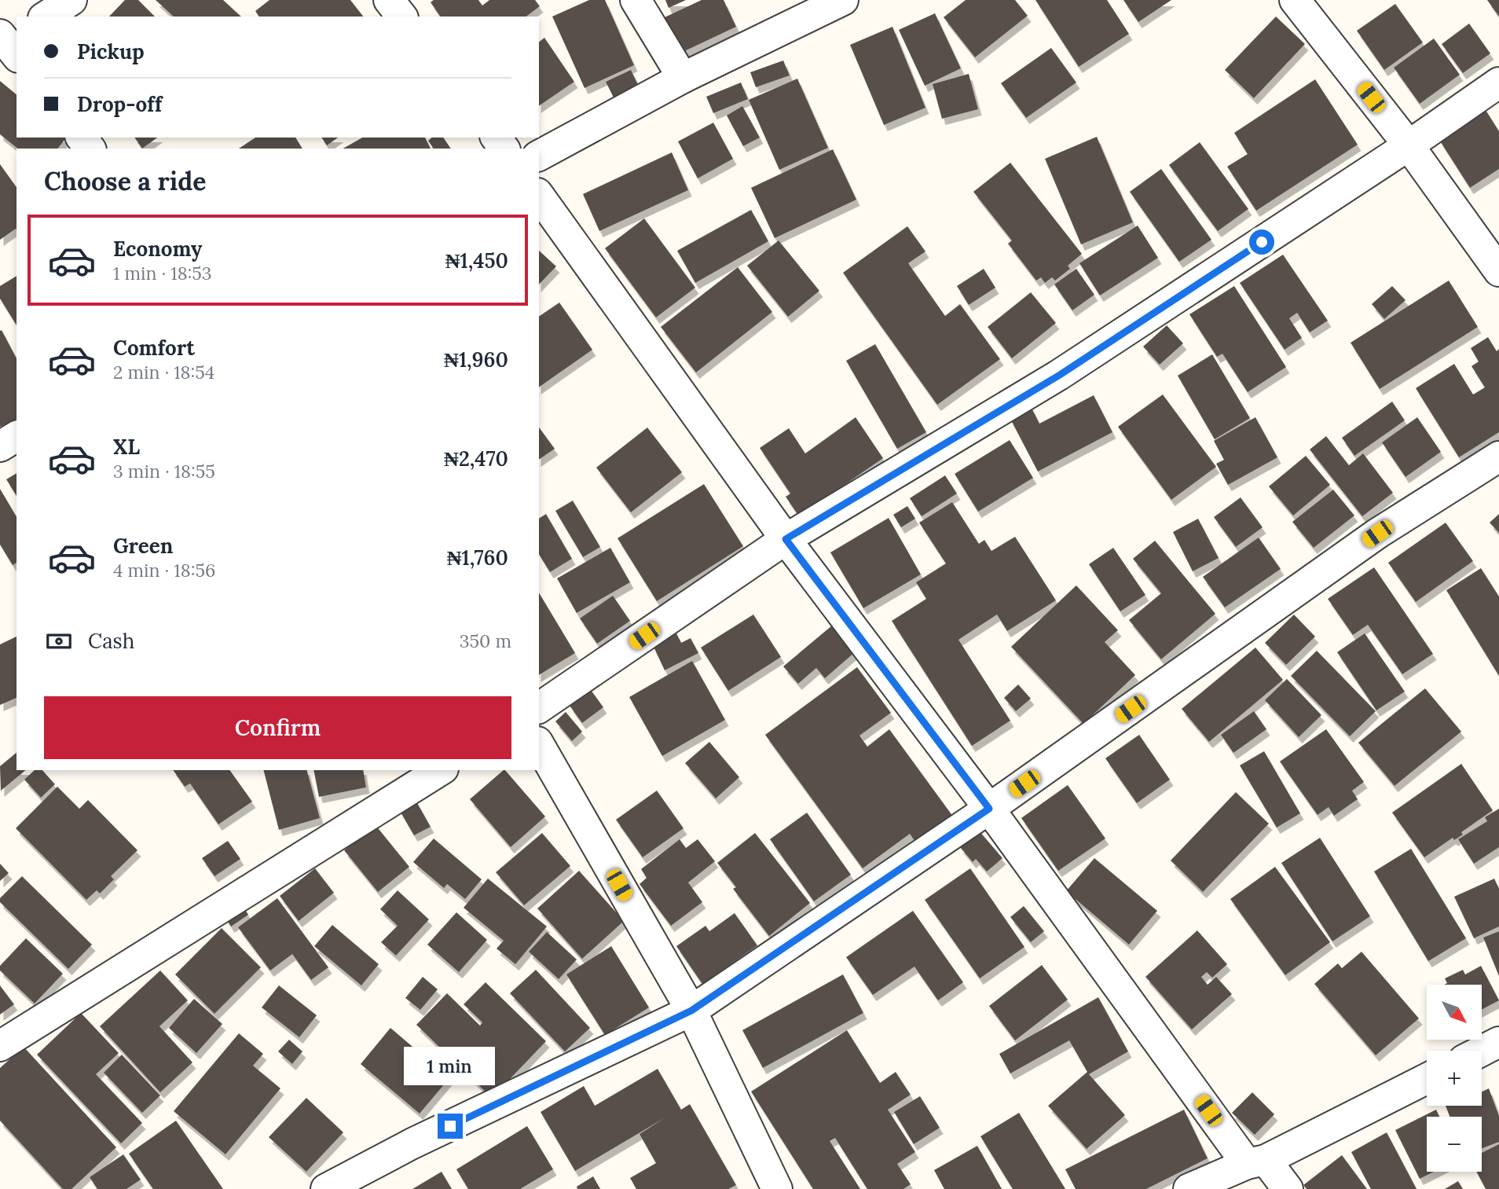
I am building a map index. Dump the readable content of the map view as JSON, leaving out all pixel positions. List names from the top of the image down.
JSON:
{
  "north": "bottom right",
  "page": {
    "banner": ["Pickup", "Drop-off"],
    "heading": "Choose a ride",
    "list": [
      {
        "name": "Economy",
        "note": "1 min · 18:53",
        "value": "₦1,450"
      },
      {
        "name": "Comfort",
        "note": "2 min · 18:54",
        "value": "₦1,960"
      },
      {
        "name": "XL",
        "note": "3 min · 18:55",
        "value": "₦2,470"
      },
      {
        "name": "Green",
        "note": "4 min · 18:56",
        "value": "₦1,760"
      }
    ],
    "pay": ["Cash", "350 m"],
    "buttons": "Confirm",
    "map_buttons": ["+", "−"],
    "bubble": "1 min"
  }
}
